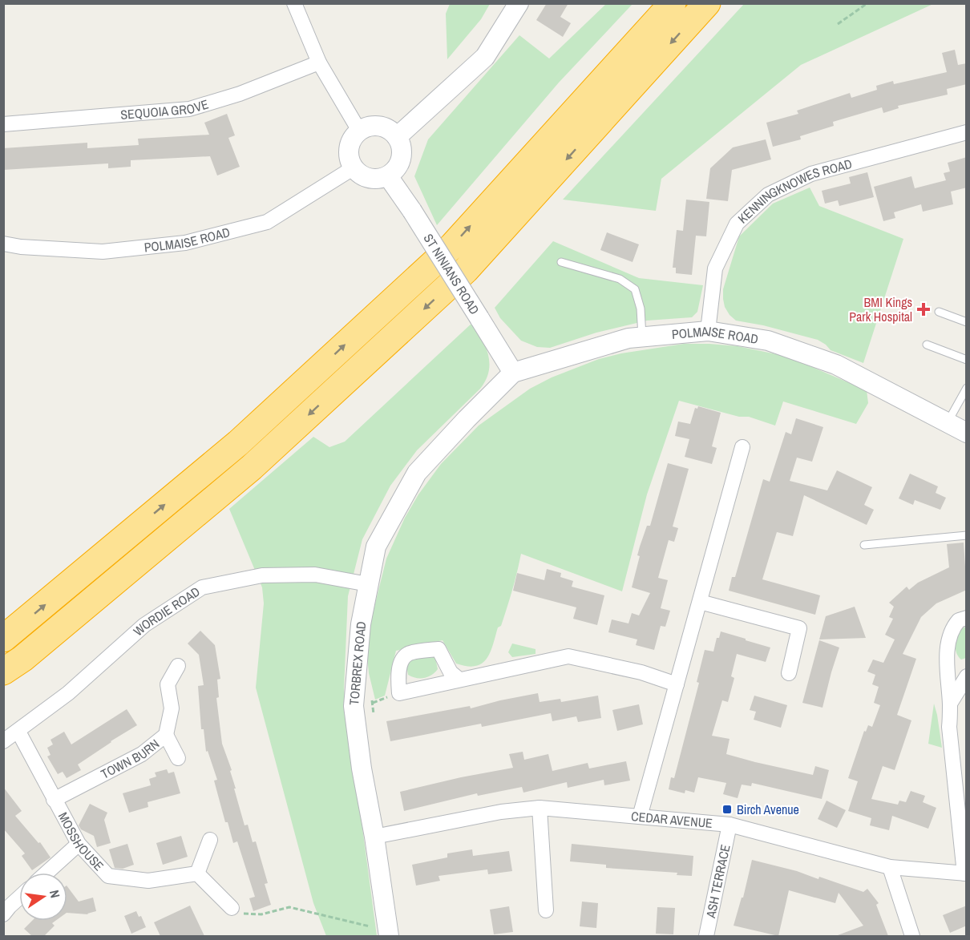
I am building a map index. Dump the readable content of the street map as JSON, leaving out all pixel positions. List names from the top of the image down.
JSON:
{
  "streets": {
    "street": [
      "SEQUOIA GROVE",
      "KENNINGKNOWES ROAD",
      "POLMAISE ROAD",
      "ST NINIANS ROAD",
      "WORDIE ROAD",
      "TORBREX ROAD",
      "TOWN BURN",
      "CEDAR AVENUE",
      "MOSSHOUSE",
      "ASH TERRACE"
    ]
  },
  "crossings": [
    ["KENNINGKNOWES ROAD", "POLMAISE ROAD"],
    ["POLMAISE ROAD", "ST NINIANS ROAD"],
    ["POLMAISE ROAD", "TORBREX ROAD"],
    ["WORDIE ROAD", "TORBREX ROAD"],
    ["WORDIE ROAD", "MOSSHOUSE"],
    ["TORBREX ROAD", "CEDAR AVENUE"],
    ["TOWN BURN", "MOSSHOUSE"],
    ["CEDAR AVENUE", "ASH TERRACE"]
  ],
  "places": {
    "health": ["BMI Kings Park Hospital"],
    "transit": ["Birch Avenue"]
  },
  "north": "right"
}
